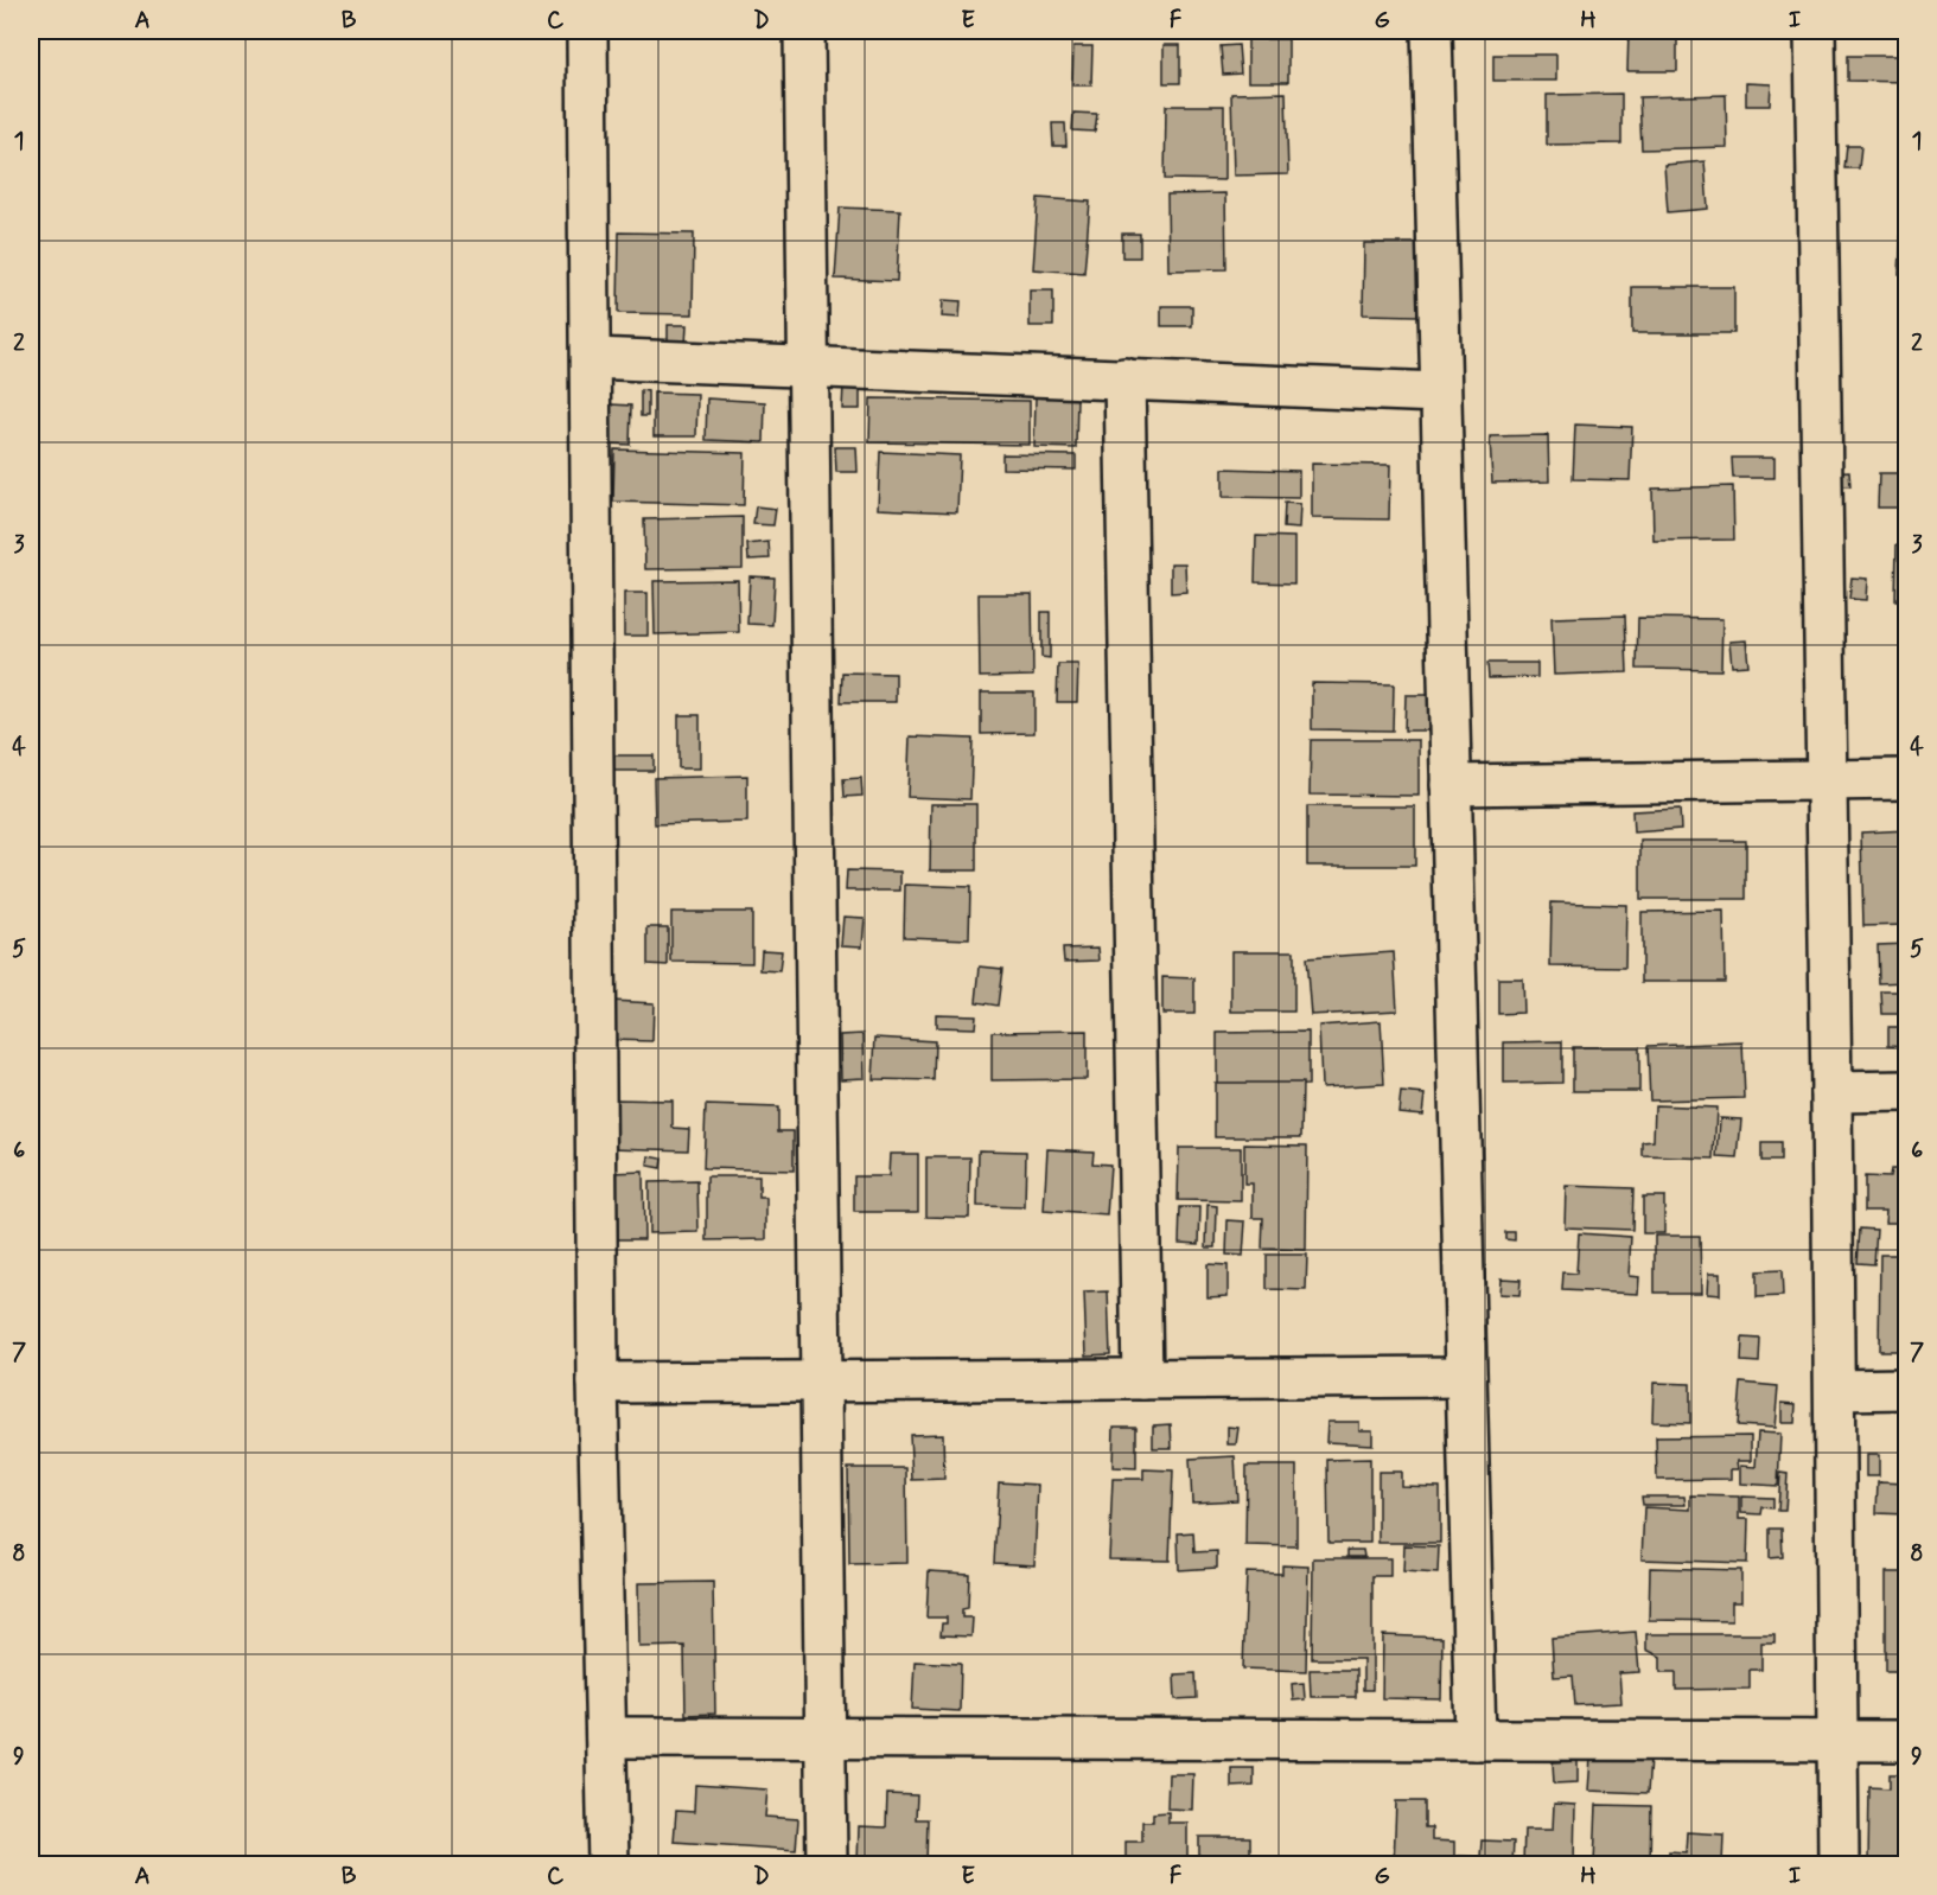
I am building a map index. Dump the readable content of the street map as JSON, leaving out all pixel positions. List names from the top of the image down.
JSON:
{
  "grid": {
    "columns": [
      "A",
      "B",
      "C",
      "D",
      "E",
      "F",
      "G",
      "H",
      "I"
    ],
    "rows": [
      "1",
      "2",
      "3",
      "4",
      "5",
      "6",
      "7",
      "8",
      "9"
    ]
  }
}
